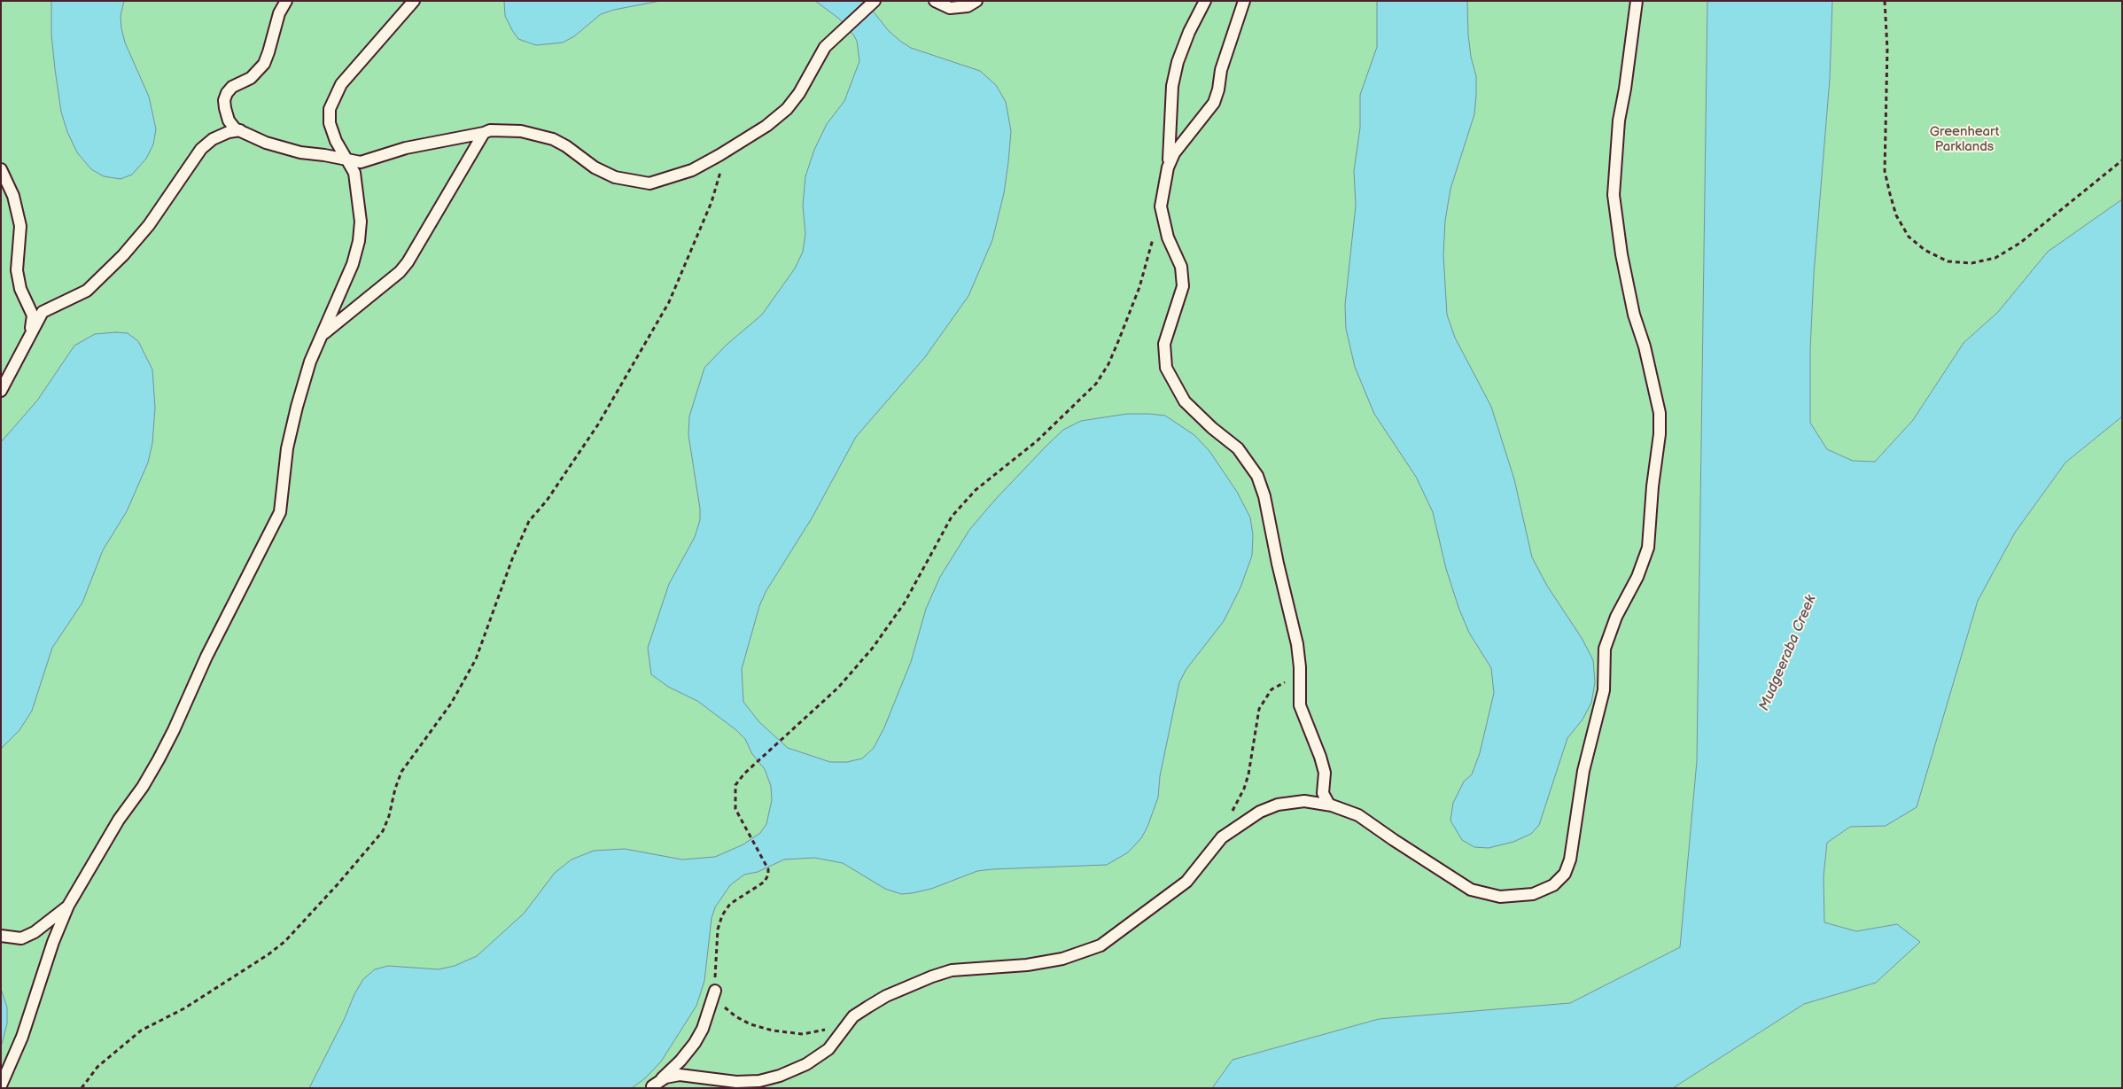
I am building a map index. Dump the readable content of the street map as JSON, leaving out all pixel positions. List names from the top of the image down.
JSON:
{
  "water": ["Mudgeeraba Creek"],
  "parks": ["Greenheart Parklands"]
}
